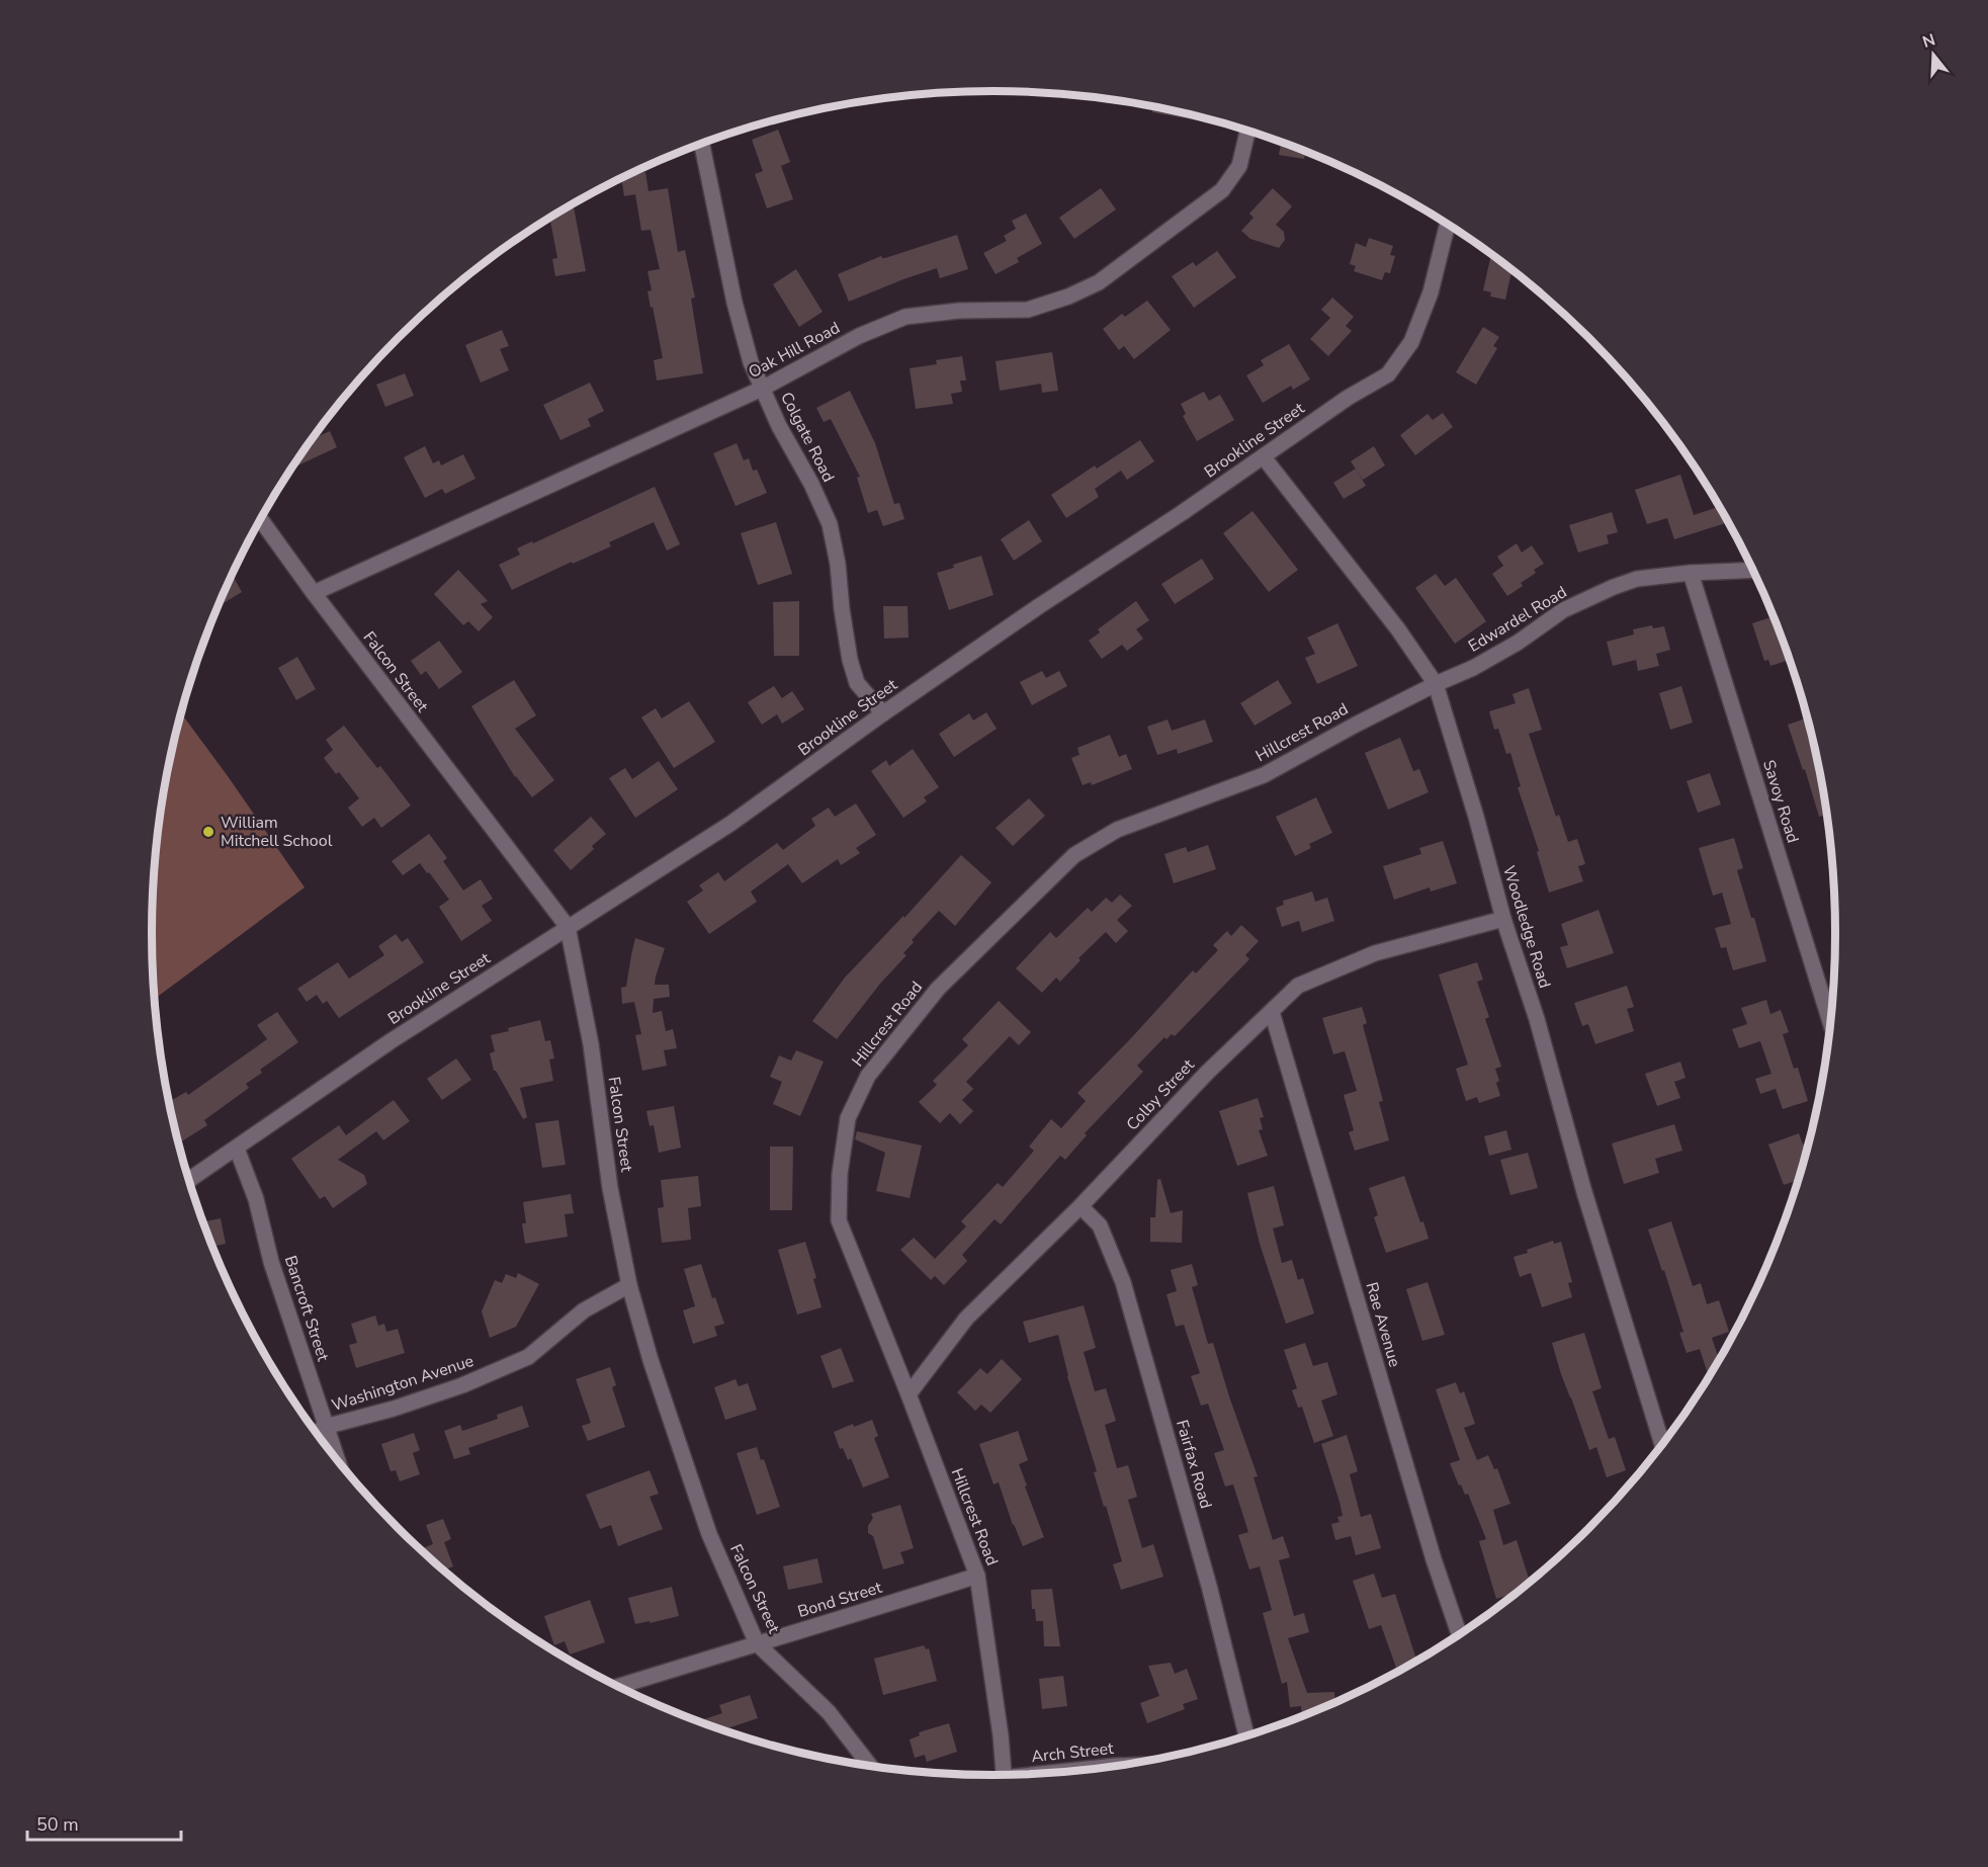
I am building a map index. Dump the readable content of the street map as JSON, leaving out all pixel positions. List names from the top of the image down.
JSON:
{
  "streets": {
    "street": [
      "Oak Hill Road",
      "Colgate Road",
      "Brookline Street",
      "Edwardel Road",
      "Falcon Street",
      "Hillcrest Road",
      "Savoy Road",
      "Woodledge Road",
      "Colby Street",
      "Bancroft Street",
      "Rae Avenue",
      "Washington Avenue",
      "Fairfax Road",
      "Bond Street",
      "Arch Street"
    ]
  },
  "crossings": [
    ["Oak Hill Road", "Colgate Road"],
    ["Oak Hill Road", "Falcon Street"],
    ["Colgate Road", "Brookline Street"],
    ["Brookline Street", "Falcon Street"],
    ["Brookline Street", "Woodledge Road"],
    ["Brookline Street", "Bancroft Street"],
    ["Edwardel Road", "Hillcrest Road"],
    ["Edwardel Road", "Savoy Road"],
    ["Edwardel Road", "Woodledge Road"],
    ["Falcon Street", "Washington Avenue"],
    ["Falcon Street", "Bond Street"],
    ["Hillcrest Road", "Woodledge Road"],
    ["Hillcrest Road", "Colby Street"],
    ["Hillcrest Road", "Bond Street"],
    ["Woodledge Road", "Colby Street"],
    ["Colby Street", "Rae Avenue"],
    ["Colby Street", "Fairfax Road"],
    ["Bancroft Street", "Washington Avenue"]
  ],
  "places": ["William Mitchell School"],
  "scale_bar": "50 m",
  "north": "top"
}
